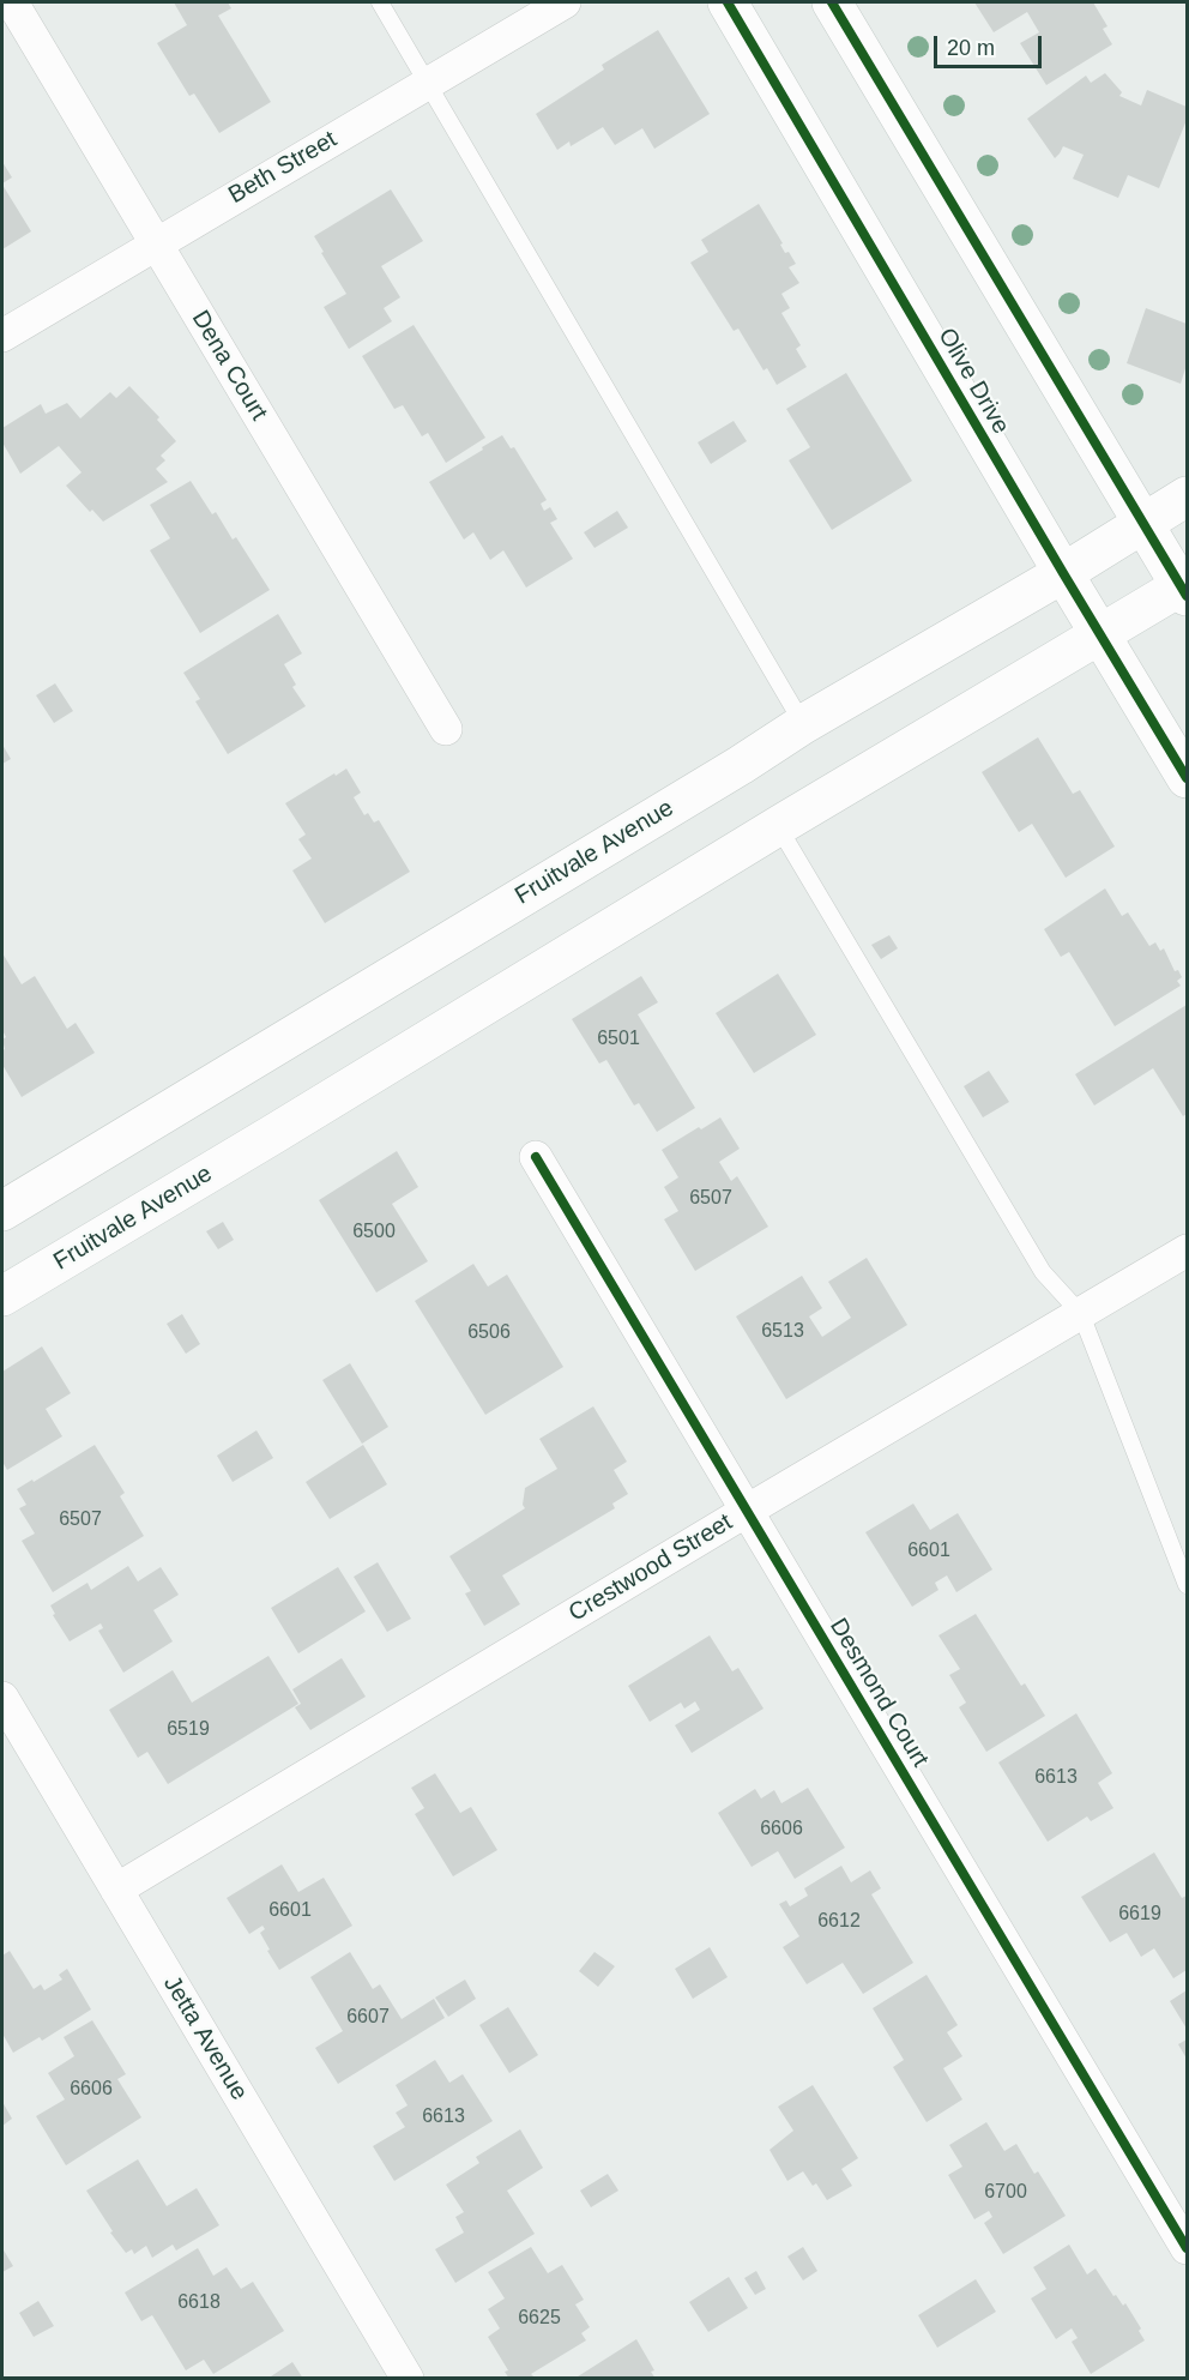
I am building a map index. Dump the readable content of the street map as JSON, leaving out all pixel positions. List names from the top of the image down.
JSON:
{
  "streets": {
    "main road": ["Olive Drive", "Fruitvale Avenue"],
    "street": [
      "Beth Street",
      "Dena Court",
      "Crestwood Street",
      "Desmond Court",
      "Jetta Avenue"
    ]
  },
  "crossings": [
    ["Beth Street", "Dena Court"],
    ["Olive Drive", "Fruitvale Avenue"],
    ["Crestwood Street", "Desmond Court"],
    ["Crestwood Street", "Jetta Avenue"]
  ],
  "house_numbers": [
    "6501",
    "6507",
    "6500",
    "6513",
    "6506",
    "6507",
    "6601",
    "6519",
    "6613",
    "6606",
    "6601",
    "6619",
    "6612",
    "6607",
    "6606",
    "6613",
    "6700",
    "6618",
    "6625"
  ],
  "scale_bar": "20 m"
}
